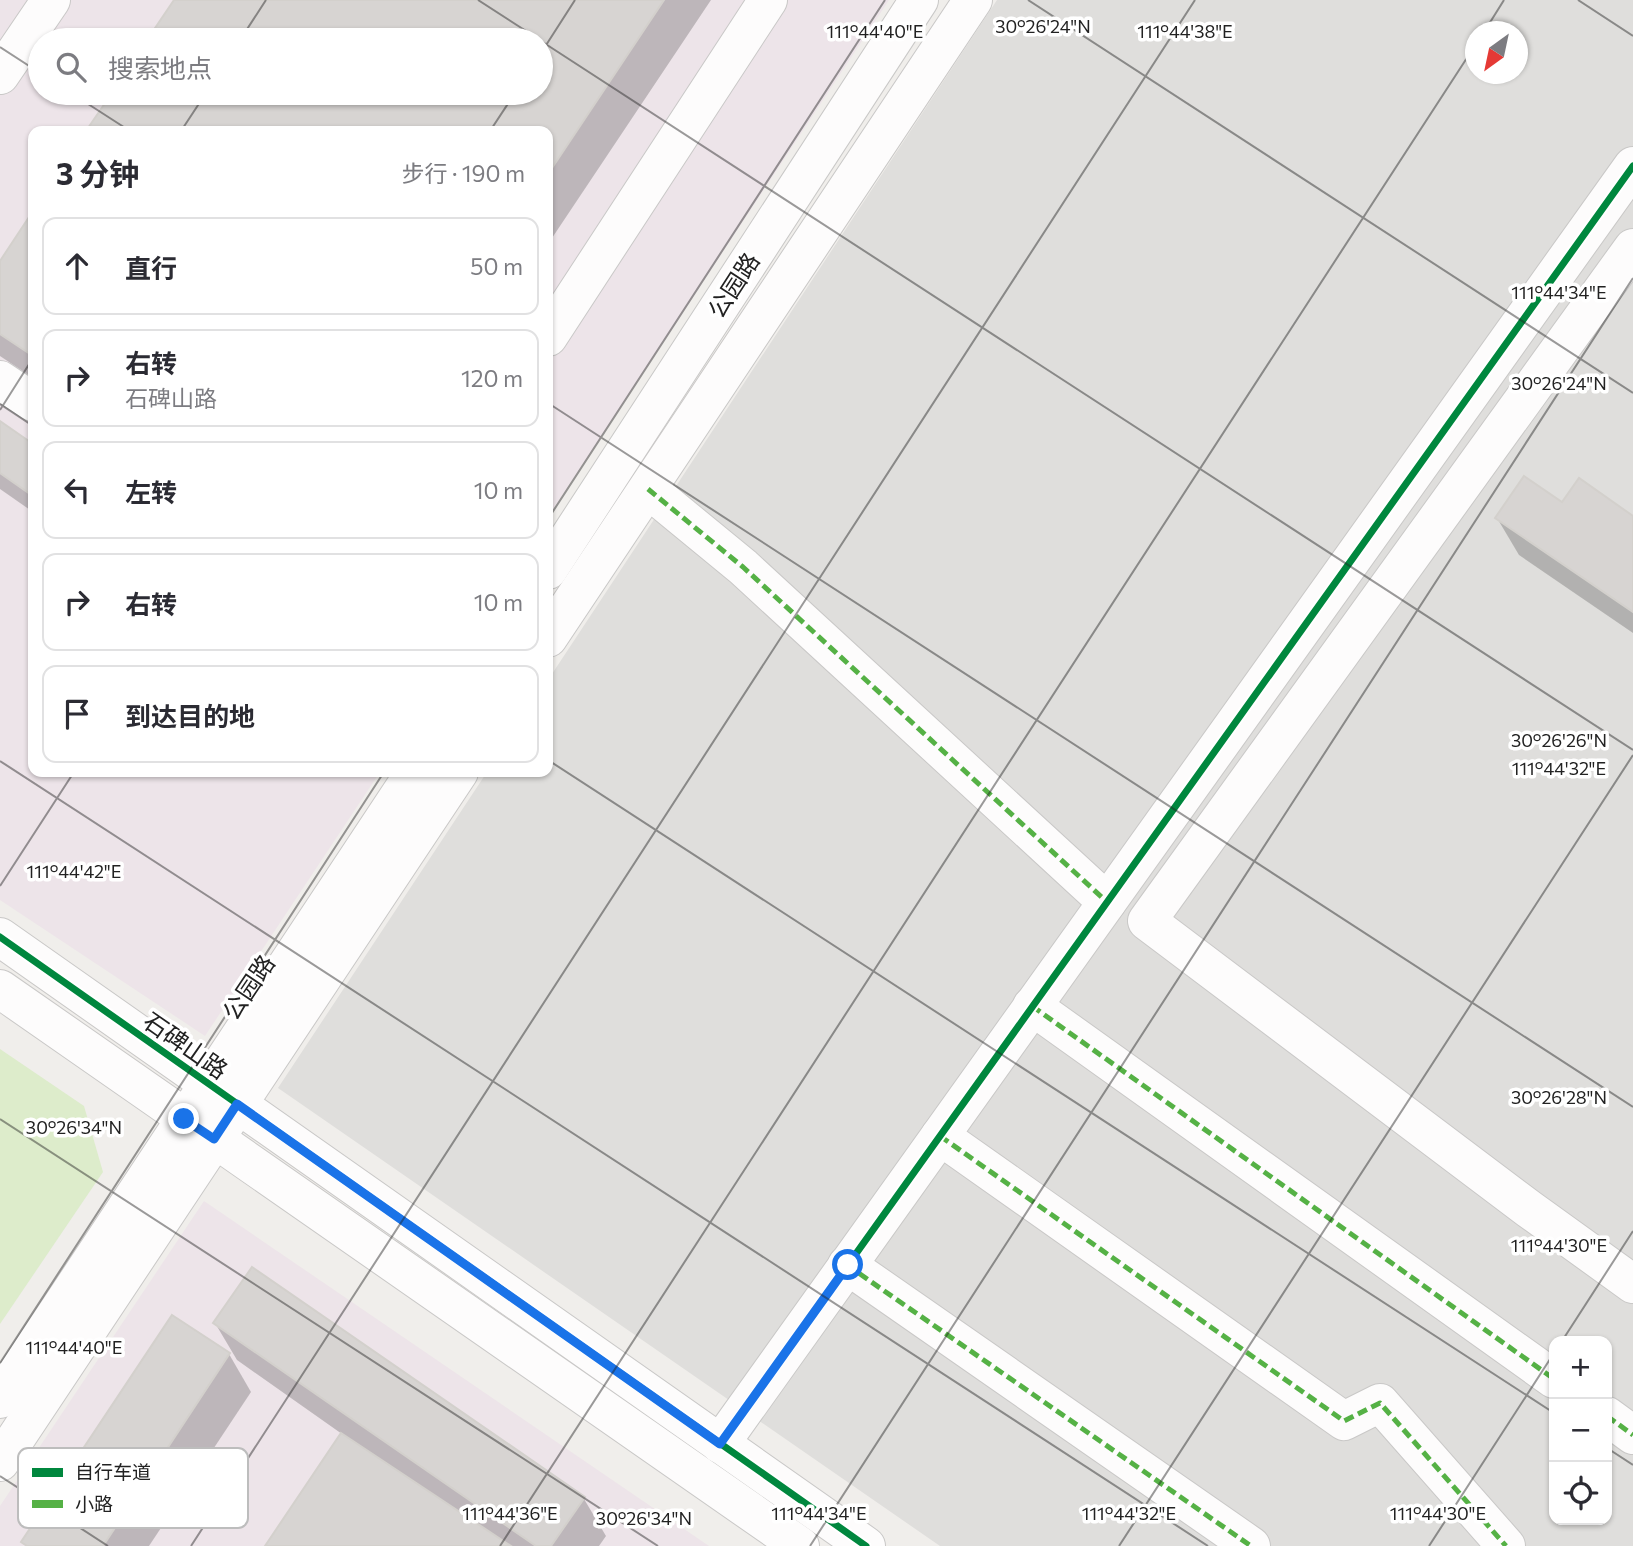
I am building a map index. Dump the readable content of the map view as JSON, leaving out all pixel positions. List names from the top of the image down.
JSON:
{
  "streets": {
    "street": ["公园路", "石碑山路"]
  },
  "crossings": [
    ["公园路", "石碑山路"]
  ],
  "legend": ["自行车道", "小路"],
  "north": "bottom left",
  "page": {
    "search": "搜索地点",
    "heading": ["3 分钟", "步行 · 190 m"],
    "list": [
      ["直行", "50 m"],
      ["右转", "石碑山路", "120 m"],
      ["左转", "10 m"],
      ["右转", "10 m"],
      "到达目的地"
    ],
    "map_buttons": ["+", "−"]
  },
  "coordinates": [
    "30°26'24\"N",
    "111°44'40\"E",
    "111°44'38\"E",
    "111°44'34\"E",
    "30°26'26\"N",
    "111°44'32\"E",
    "111°44'42\"E",
    "30°26'28\"N",
    "30°26'34\"N",
    "111°44'30\"E",
    "111°44'36\"E"
  ]
}
